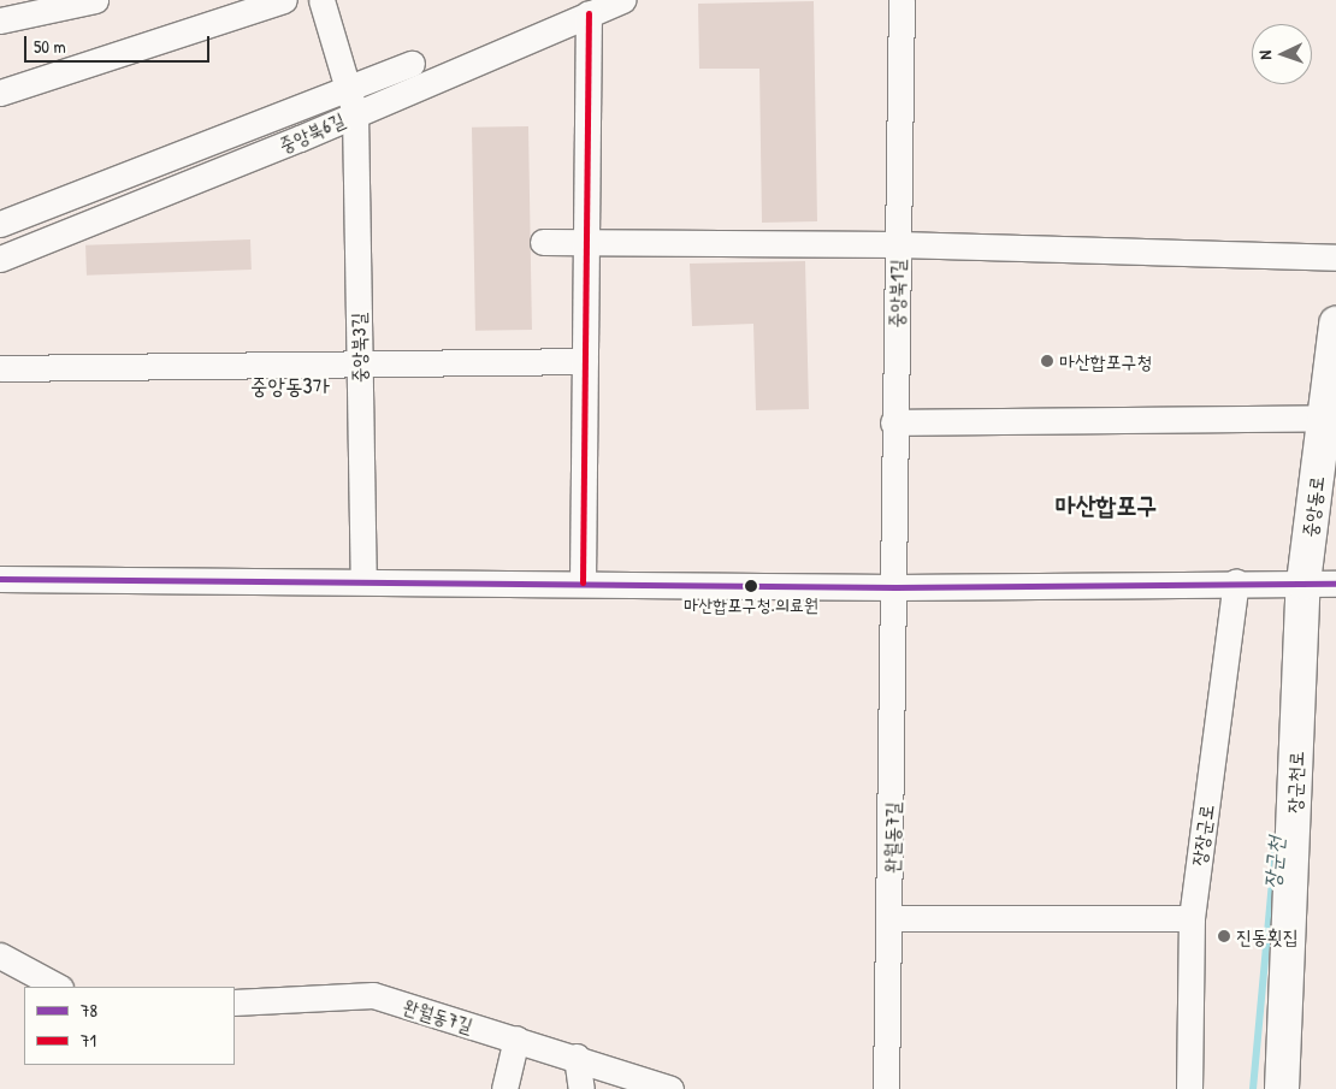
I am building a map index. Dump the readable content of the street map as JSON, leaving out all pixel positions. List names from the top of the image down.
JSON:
{
  "streets": {
    "main road": ["중앙동로", "장군천로"],
    "street": [
      "중앙북6길",
      "중앙북1길",
      "중앙북3길",
      "장장군로",
      "완월동7길"
    ]
  },
  "crossings": [
    ["중앙북6길", "중앙북3길"],
    ["중앙북1길", "완월동7길"],
    ["중앙동로", "장군천로"]
  ],
  "districts": ["중앙동3가", "마산합포구"],
  "water": ["장군천"],
  "places": ["마산합포구청", "마산합포구청.의료원", "진동횟집"],
  "lines": ["transit line 71", "transit line 78"],
  "legend": ["78", "71"],
  "scale_bar": "50 m",
  "north": "left"
}
